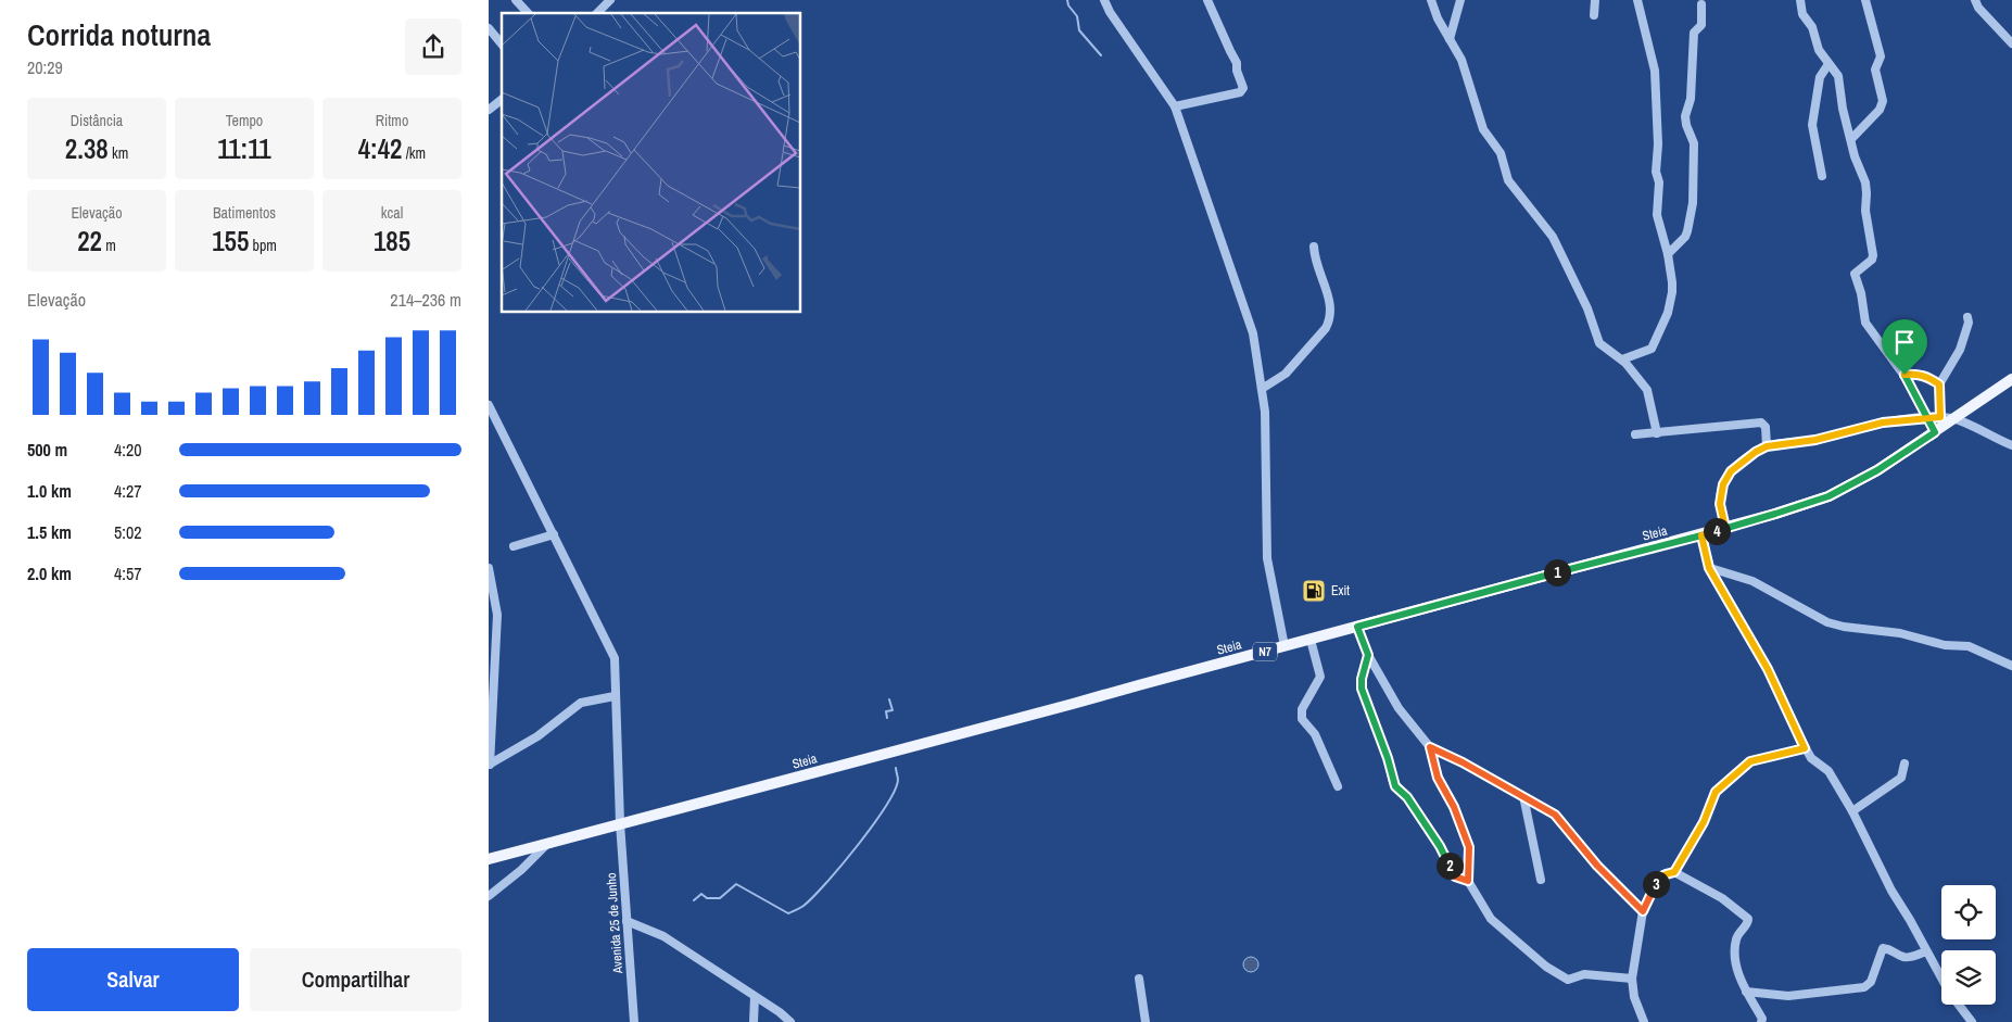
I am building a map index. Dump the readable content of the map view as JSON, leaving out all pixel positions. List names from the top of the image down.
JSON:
{
  "streets": {
    "main road": ["Steia", "N7"],
    "street": ["Avenida 25 de Junho"]
  },
  "crossings": [
    ["Steia", "Avenida 25 de Junho"]
  ],
  "places": {
    "fuel station": ["Exit"]
  },
  "page": {
    "heading": ["Corrida noturna", "20:29"],
    "stats": [
      ["Distância", "2.38 km"],
      ["Tempo", "11:11"],
      ["Ritmo", "4:42 /km"],
      ["Elevação", "22 m"],
      ["Batimentos", "155 bpm"],
      ["kcal", "185"]
    ],
    "chart": ["Elevação", "214–236 m"],
    "list": [
      {
        "name": "500 m",
        "note": "4:20"
      },
      {
        "name": "1.0 km",
        "note": "4:27"
      },
      {
        "name": "1.5 km",
        "note": "5:02"
      },
      {
        "name": "2.0 km",
        "note": "4:57"
      }
    ],
    "pins": [
      "4",
      "1",
      "2",
      "3"
    ],
    "buttons": ["Salvar", "Compartilhar"]
  }
}
